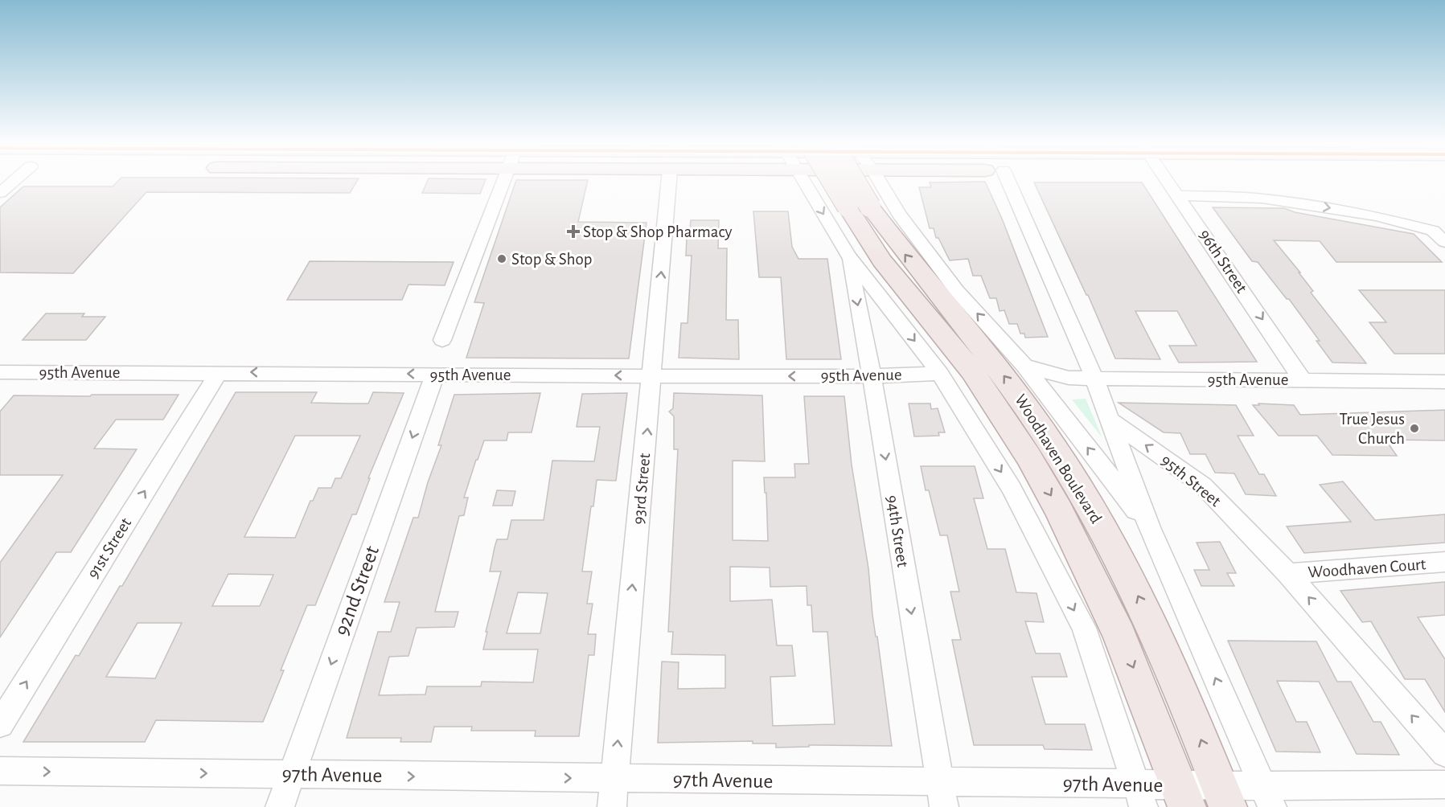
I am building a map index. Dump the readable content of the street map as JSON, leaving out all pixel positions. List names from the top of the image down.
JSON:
{
  "streets": {
    "main road": ["Woodhaven Boulevard"],
    "street": [
      "96th Street",
      "95th Avenue",
      "95th Street",
      "93rd Street",
      "94th Street",
      "91st Street",
      "Woodhaven Court",
      "92nd Street",
      "97th Avenue"
    ]
  },
  "crossings": [
    ["96th Street", "95th Avenue"],
    ["95th Avenue", "Woodhaven Boulevard"],
    ["95th Avenue", "93rd Street"],
    ["95th Avenue", "94th Street"],
    ["95th Avenue", "91st Street"],
    ["95th Avenue", "92nd Street"],
    ["Woodhaven Boulevard", "95th Street"],
    ["Woodhaven Boulevard", "97th Avenue"],
    ["95th Street", "Woodhaven Court"],
    ["93rd Street", "97th Avenue"],
    ["94th Street", "97th Avenue"],
    ["92nd Street", "97th Avenue"]
  ],
  "one_way": [
    "95th Avenue",
    "95th Street",
    "93rd Street",
    "91st Street",
    "92nd Street",
    "97th Avenue"
  ],
  "places": {
    "health": ["Stop & Shop Pharmacy"],
    "other": ["Stop & Shop", "True Jesus Church"]
  }
}
